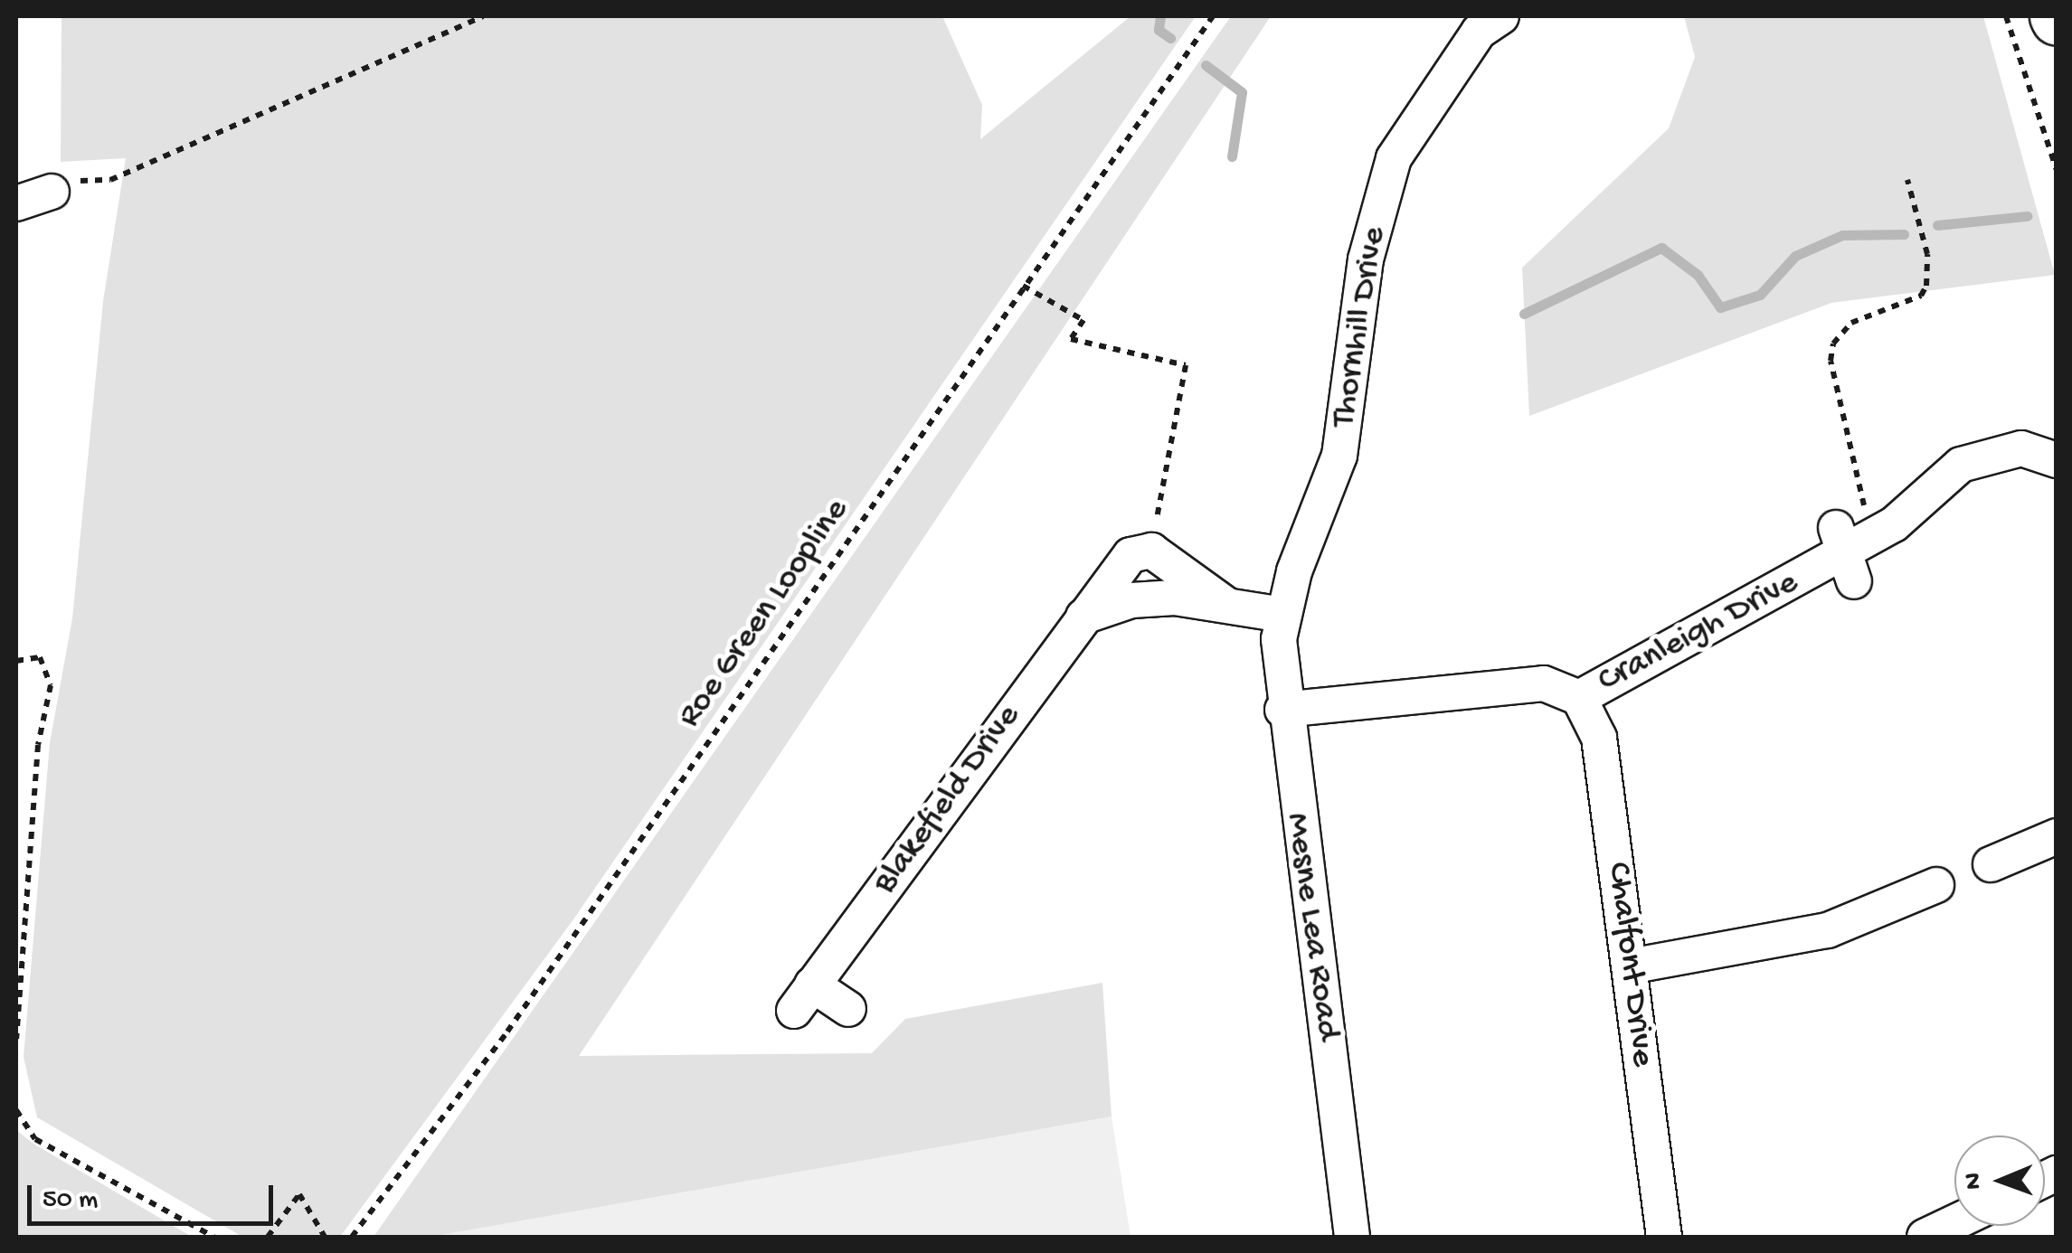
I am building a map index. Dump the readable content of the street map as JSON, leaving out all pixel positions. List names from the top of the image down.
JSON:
{
  "streets": {
    "street": [
      "Thornhill Drive",
      "Cranleigh Drive",
      "Blakefield Drive",
      "Mesne Lea Road",
      "Chalfont Drive"
    ],
    "path": ["Roe Green Loopline"]
  },
  "crossings": [
    ["Thornhill Drive", "Mesne Lea Road"],
    ["Cranleigh Drive", "Mesne Lea Road"],
    ["Cranleigh Drive", "Chalfont Drive"]
  ],
  "scale_bar": "50 m",
  "north": "left"
}
